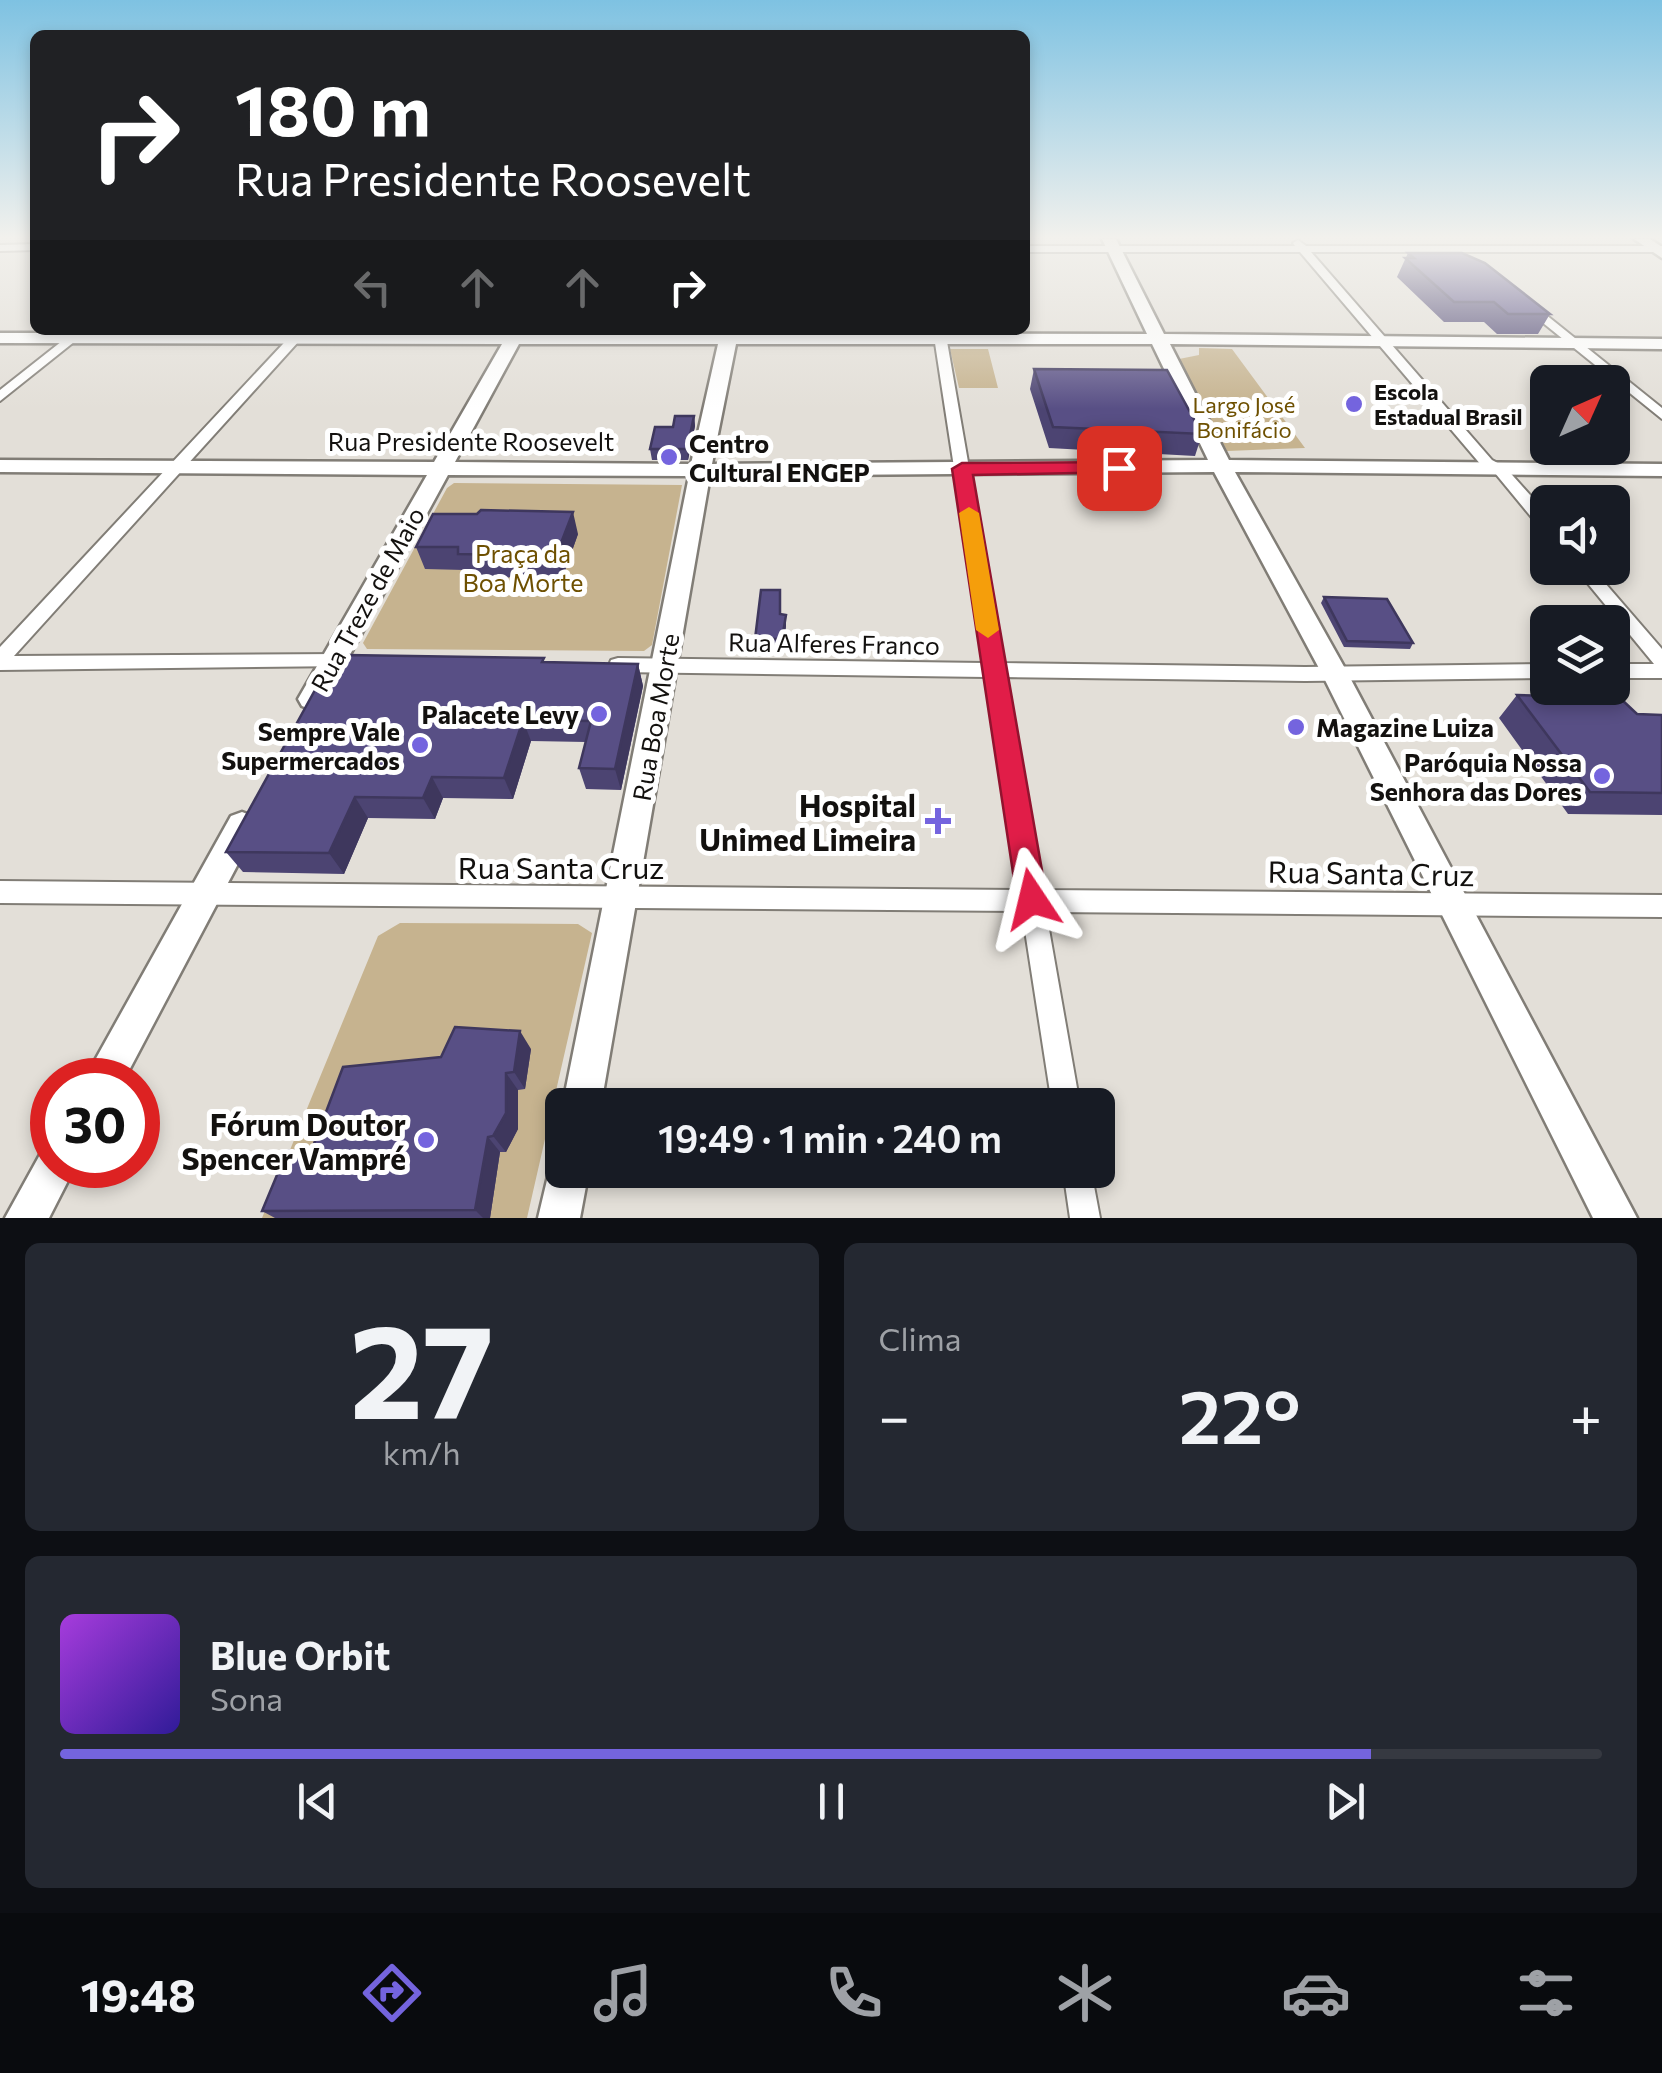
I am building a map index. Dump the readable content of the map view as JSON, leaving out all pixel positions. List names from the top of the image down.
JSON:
{
  "streets": {
    "main road": ["Rua Presidente Roosevelt", "Rua Treze de Maio", "Rua Boa Morte"],
    "street": ["Rua Alferes Franco", "Rua Santa Cruz"]
  },
  "crossings": [
    ["Rua Presidente Roosevelt", "Rua Treze de Maio"],
    ["Rua Presidente Roosevelt", "Rua Boa Morte"],
    ["Rua Alferes Franco", "Rua Boa Morte"],
    ["Rua Boa Morte", "Rua Santa Cruz"]
  ],
  "parks": ["Largo José Bonifácio", "Praça da Boa Morte"],
  "places": {
    "other": [
      "Escola Estadual Brasil",
      "Centro Cultural ENGEP",
      "Palacete Levy",
      "Magazine Luiza",
      "Sempre Vale Supermercados",
      "Paróquia Nossa Senhora das Dores",
      "Fórum Doutor Spencer Vampré"
    ],
    "health": ["Hospital Unimed Limeira"]
  },
  "north": "top right",
  "page": {
    "turn": ["180 m", "Rua Presidente Roosevelt"],
    "limit": "30",
    "trip": "19:49 · 1 min · 240 m",
    "tile": [
      ["27", "km/h"],
      "Clima"
    ],
    "heat": ["−", "22°", "+"],
    "song": ["Blue Orbit", "Sona"],
    "tabs": "19:48"
  }
}
